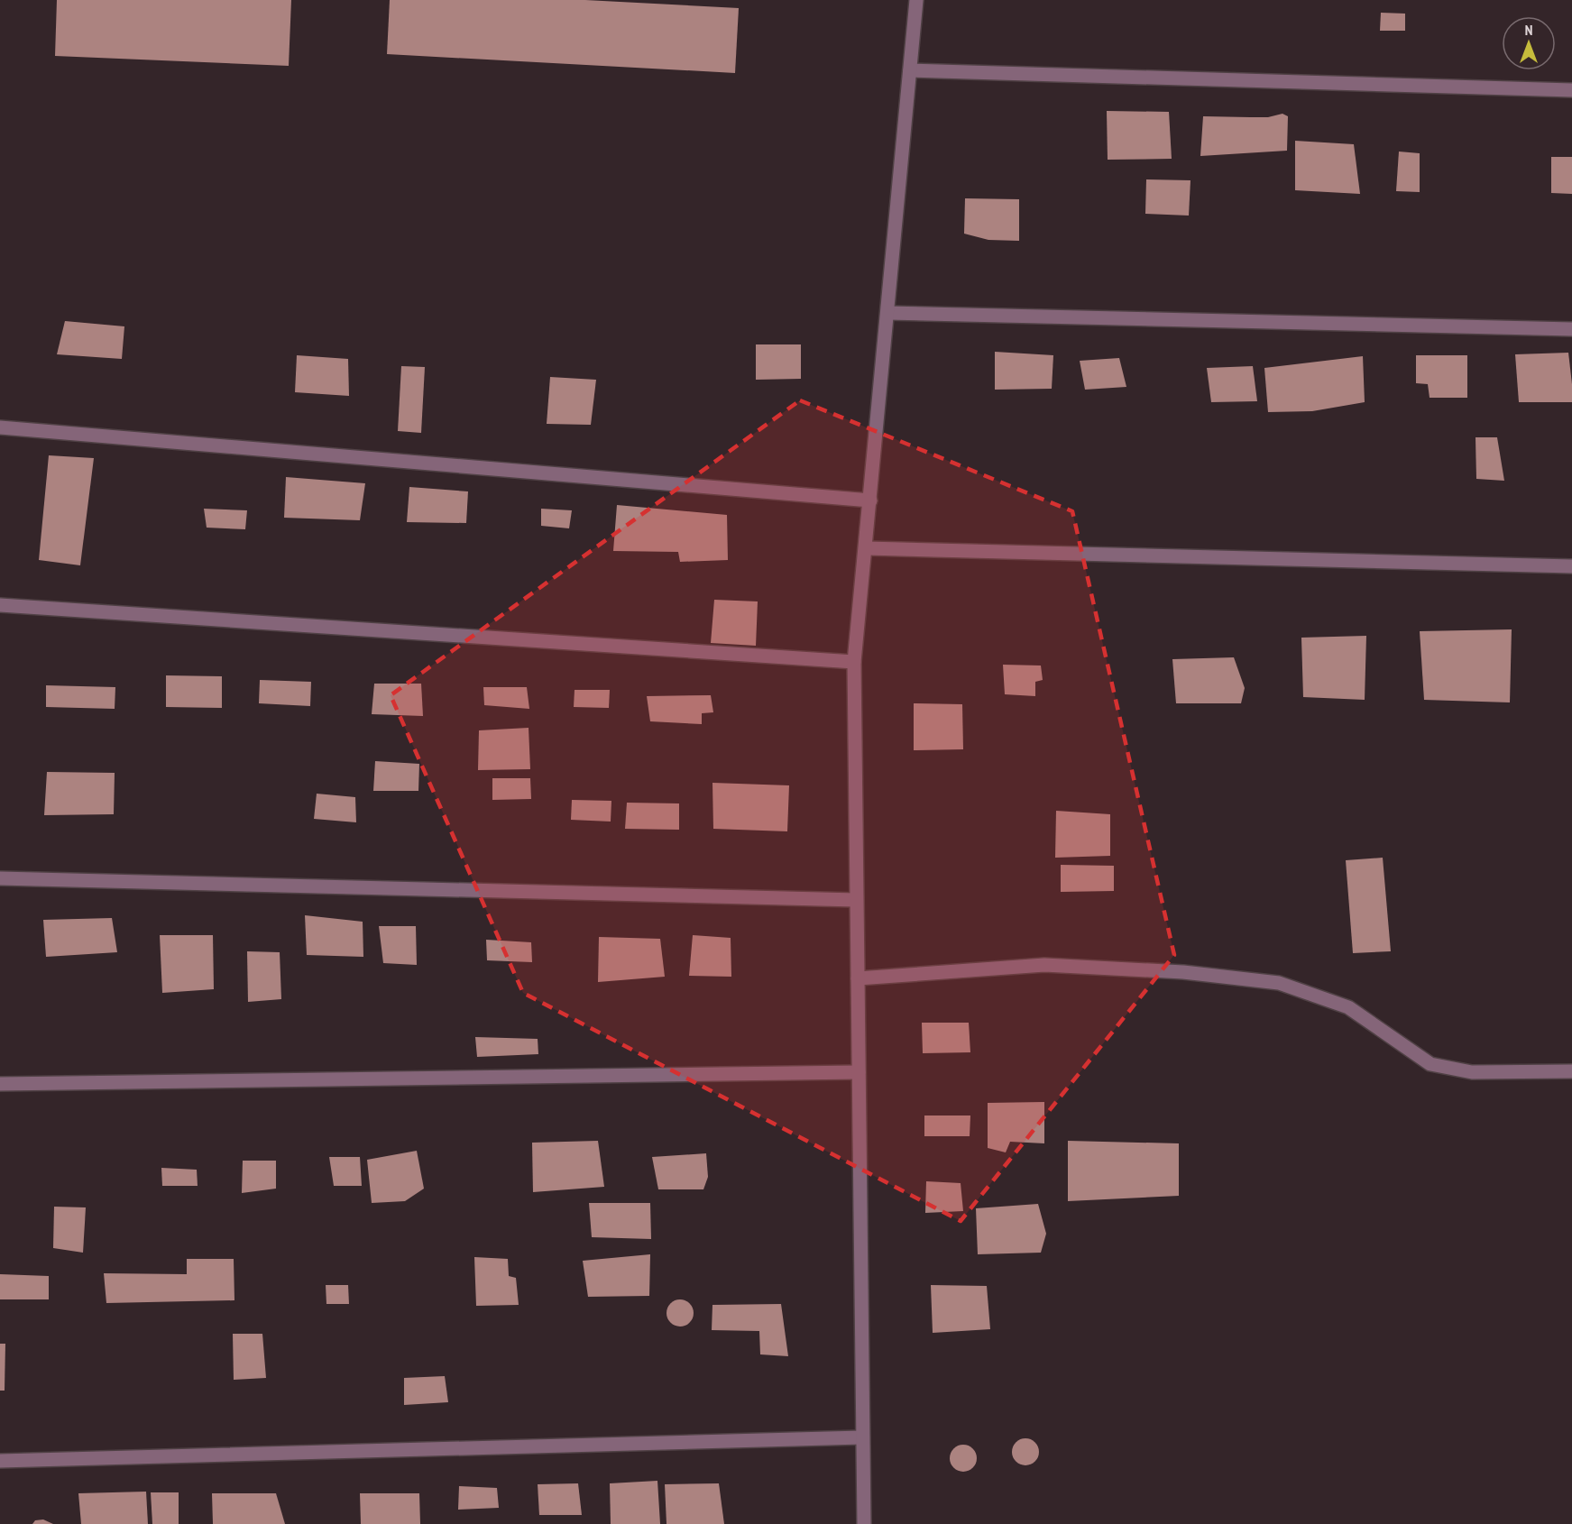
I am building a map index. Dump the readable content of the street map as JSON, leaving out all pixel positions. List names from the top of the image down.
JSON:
{
  "north": "top"
}
